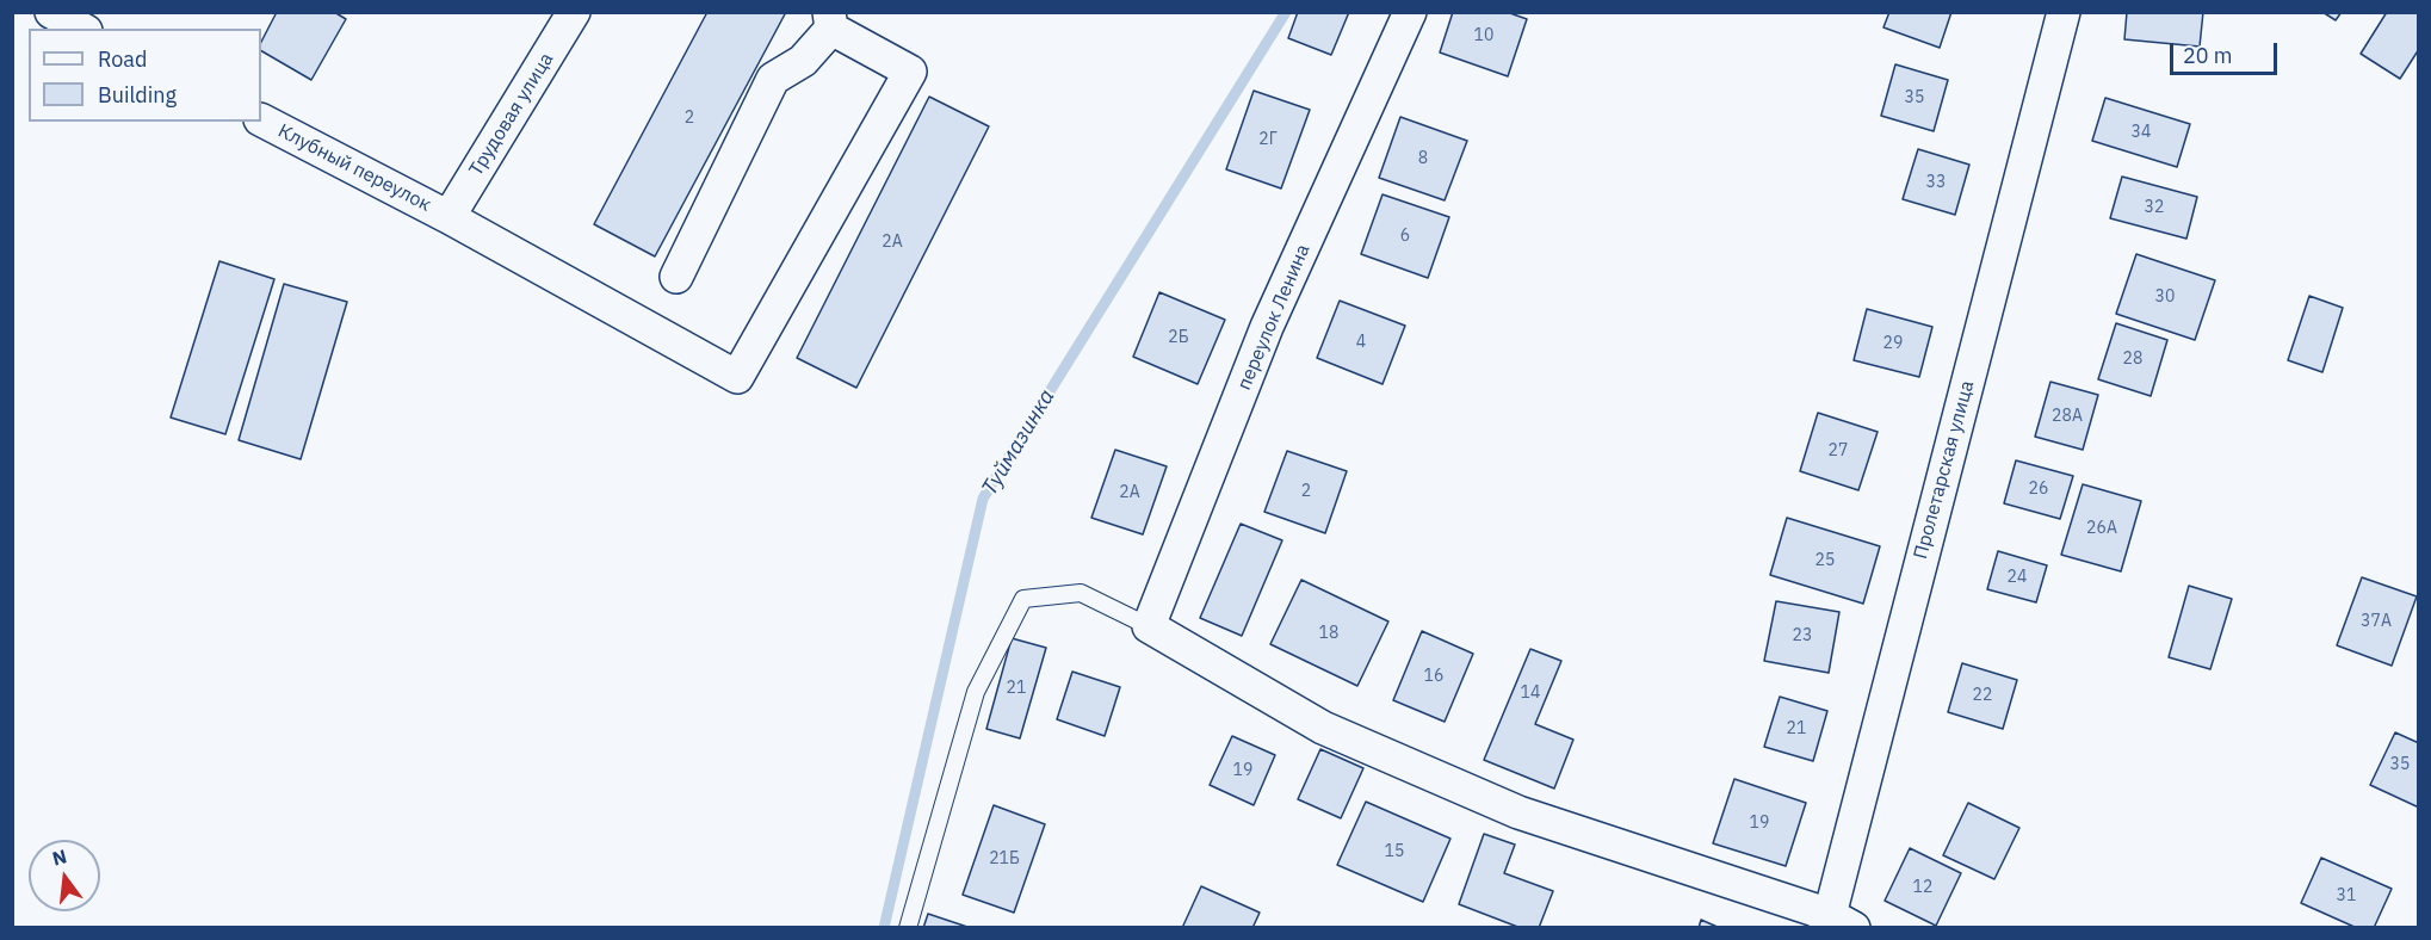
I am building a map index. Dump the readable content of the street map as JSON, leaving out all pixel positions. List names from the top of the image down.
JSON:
{
  "streets": {
    "street": [
      "Трудовая улица",
      "Клубный переулок",
      "переулок Ленина",
      "Пролетарская улица"
    ]
  },
  "crossings": [
    ["Трудовая улица", "Клубный переулок"]
  ],
  "water": ["Туймазинка"],
  "house_numbers": [
    "10",
    "35",
    "2",
    "34",
    "2Г",
    "8",
    "33",
    "32",
    "6",
    "2А",
    "30",
    "2Б",
    "4",
    "29",
    "28",
    "28А",
    "27",
    "26",
    "2",
    "2А",
    "26А",
    "25",
    "24",
    "37А",
    "18",
    "23",
    "16",
    "21",
    "14",
    "22",
    "21",
    "35",
    "19",
    "19",
    "15",
    "21Б",
    "12",
    "31"
  ],
  "legend": ["Road", "Building"],
  "scale_bar": "20 m",
  "north": "top"
}
